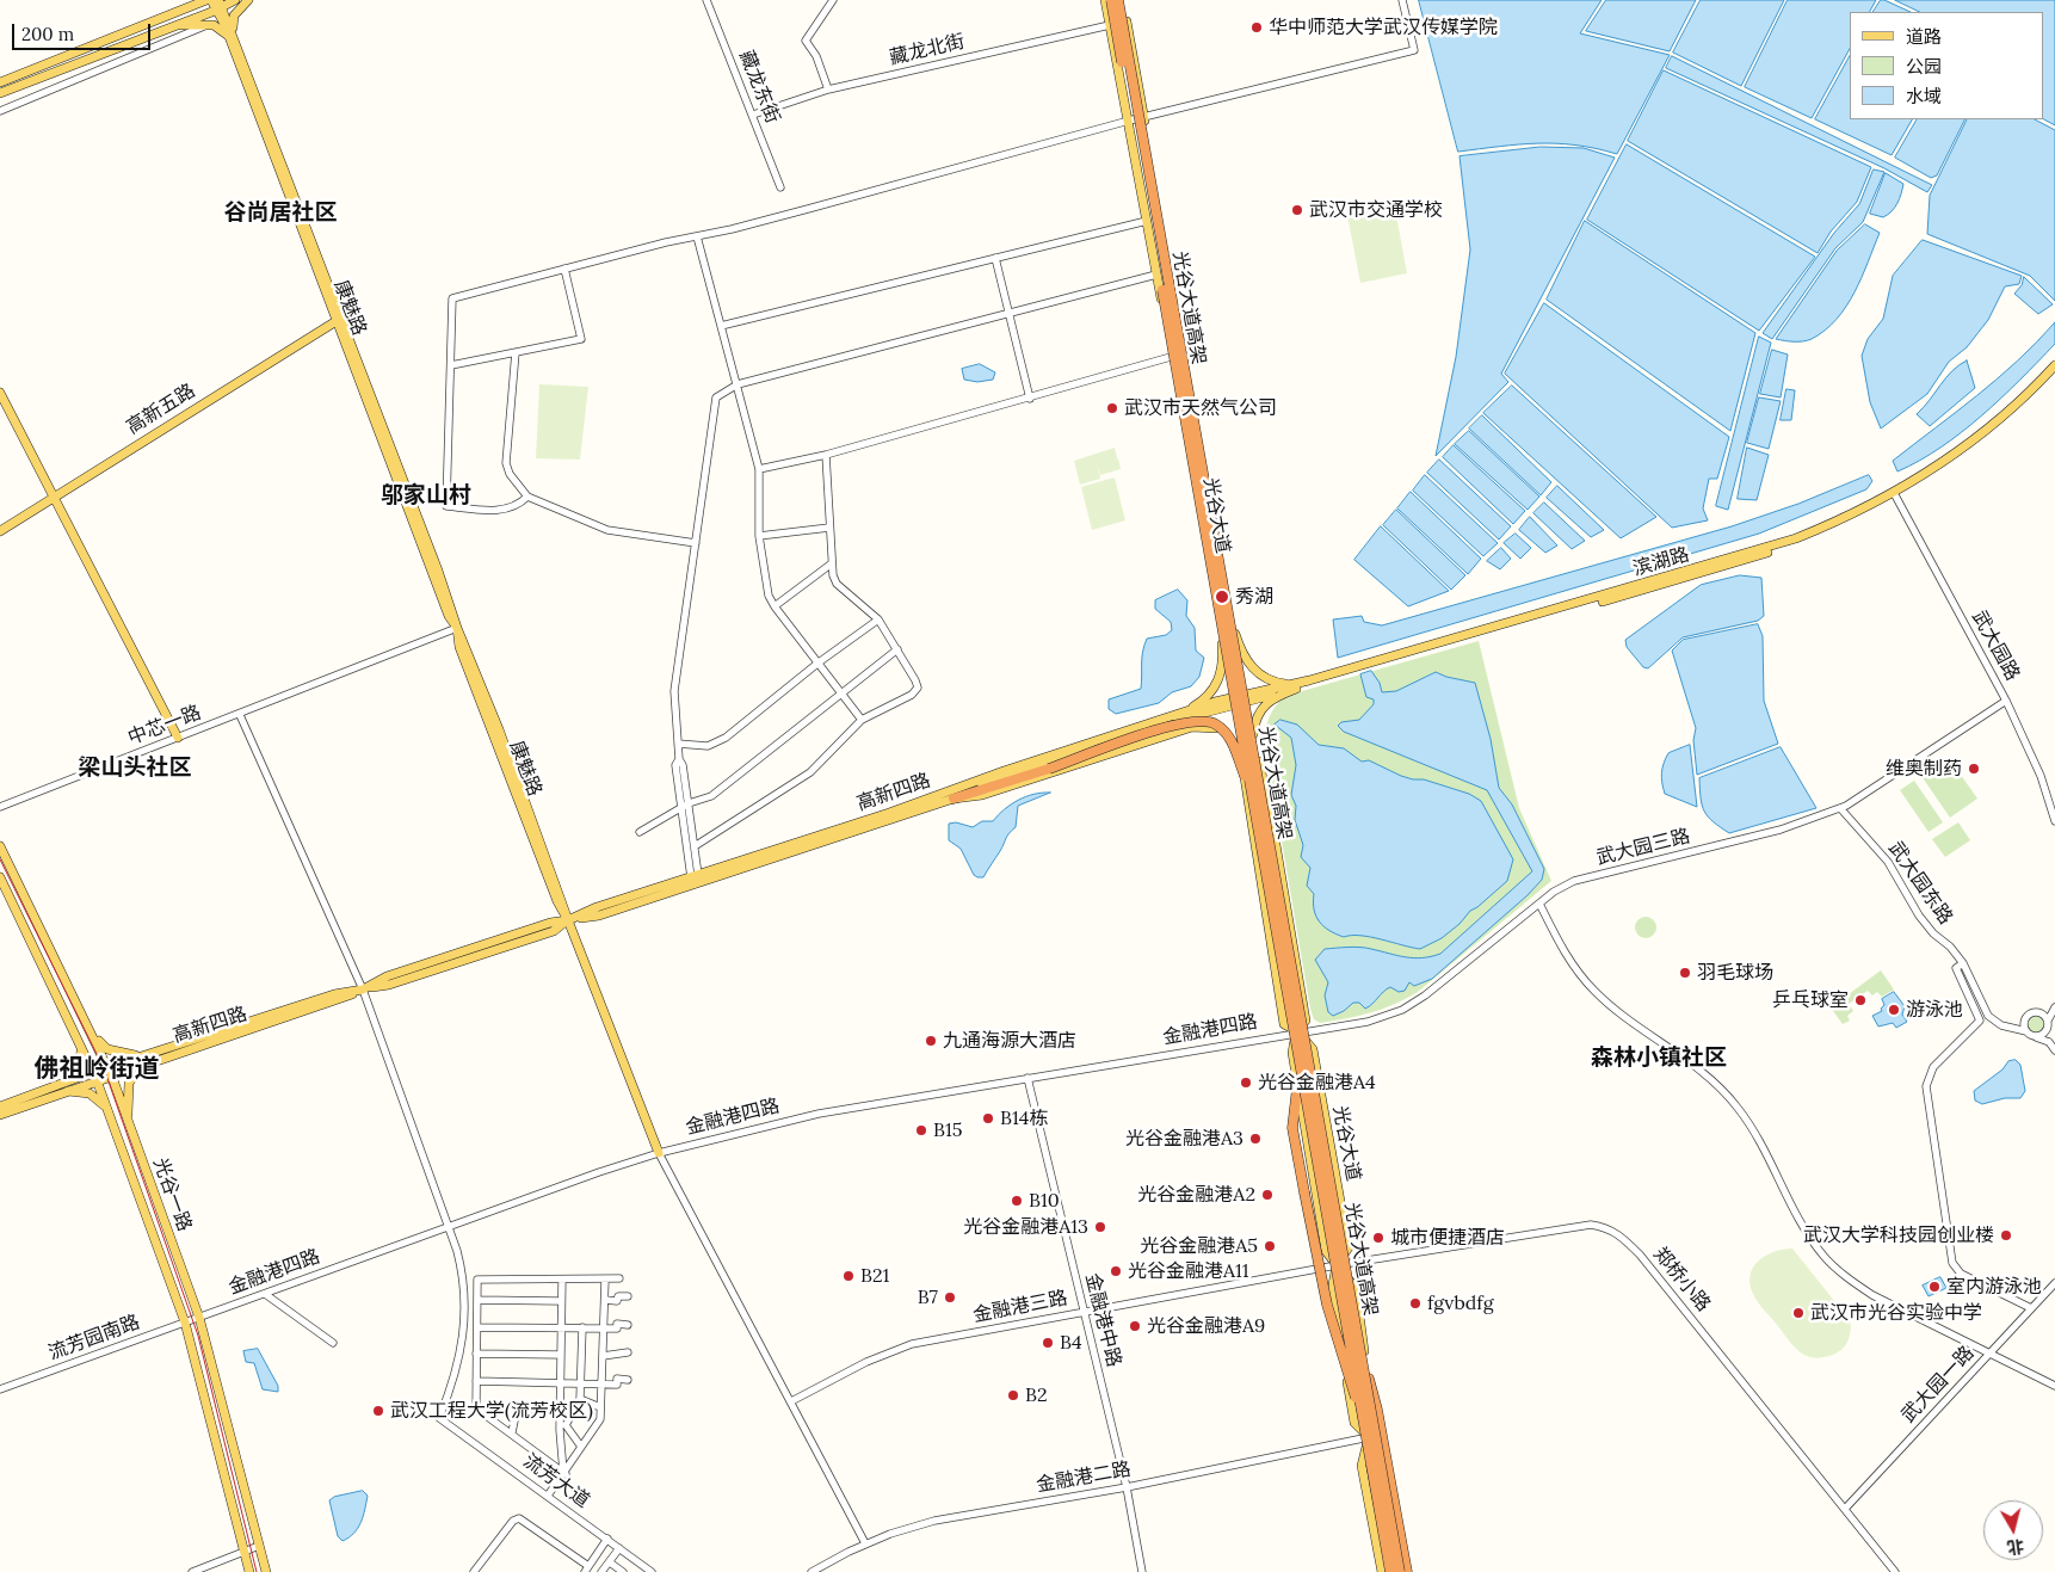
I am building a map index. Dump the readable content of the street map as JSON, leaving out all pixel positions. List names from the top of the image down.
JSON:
{
  "streets": {
    "highway": ["光谷大道高架"],
    "main road": [
      "康魅路",
      "高新五路",
      "光谷大道",
      "滨湖路",
      "高新四路",
      "光谷一路"
    ],
    "street": [
      "藏龙北街",
      "藏龙东街",
      "武大园路",
      "中芯一路",
      "武大园三路",
      "武大园东路",
      "金融港四路",
      "郑桥小路",
      "金融港三路",
      "金融港中路",
      "流芳园南路",
      "武大园一路",
      "金融港二路",
      "流芳大道"
    ]
  },
  "crossings": [
    ["藏龙北街", "藏龙东街"],
    ["藏龙北街", "光谷大道"],
    ["康魅路", "高新五路"],
    ["康魅路", "中芯一路"],
    ["康魅路", "高新四路"],
    ["康魅路", "金融港四路"],
    ["光谷大道高架", "光谷大道"],
    ["光谷大道", "滨湖路"],
    ["光谷大道", "高新四路"],
    ["光谷大道", "武大园三路"],
    ["光谷大道", "金融港四路"],
    ["光谷大道", "郑桥小路"],
    ["光谷大道", "金融港三路"],
    ["光谷大道", "金融港二路"],
    ["滨湖路", "武大园路"],
    ["滨湖路", "高新四路"],
    ["武大园路", "武大园三路"],
    ["高新四路", "光谷一路"],
    ["武大园三路", "武大园东路"],
    ["武大园三路", "金融港四路"],
    ["金融港四路", "光谷一路"],
    ["金融港四路", "金融港中路"],
    ["金融港四路", "流芳园南路"],
    ["金融港四路", "流芳大道"],
    ["光谷一路", "流芳园南路"],
    ["郑桥小路", "金融港三路"],
    ["郑桥小路", "武大园一路"],
    ["金融港三路", "金融港中路"],
    ["金融港中路", "金融港二路"]
  ],
  "districts": [
    "谷尚居社区",
    "邬家山村",
    "梁山头社区",
    "森林小镇社区",
    "佛祖岭街道"
  ],
  "places": [
    "华中师范大学武汉传媒学院",
    "武汉市交通学校",
    "武汉市天然气公司",
    "秀湖",
    "维奥制药",
    "羽毛球场",
    "乒乓球室",
    "游泳池",
    "九通海源大酒店",
    "光谷金融港A4",
    "B14栋",
    "B15",
    "光谷金融港A3",
    "光谷金融港A2",
    "B10",
    "光谷金融港A13",
    "武汉大学科技园创业楼",
    "城市便捷酒店",
    "光谷金融港A5",
    "光谷金融港A11",
    "B21",
    "室内游泳池",
    "B7",
    "fgvbdfg",
    "武汉市光谷实验中学",
    "光谷金融港A9",
    "B4",
    "B2",
    "武汉工程大学(流芳校区)"
  ],
  "legend": ["道路", "公园", "水域"],
  "scale_bar": "200 m",
  "north": "bottom"
}
